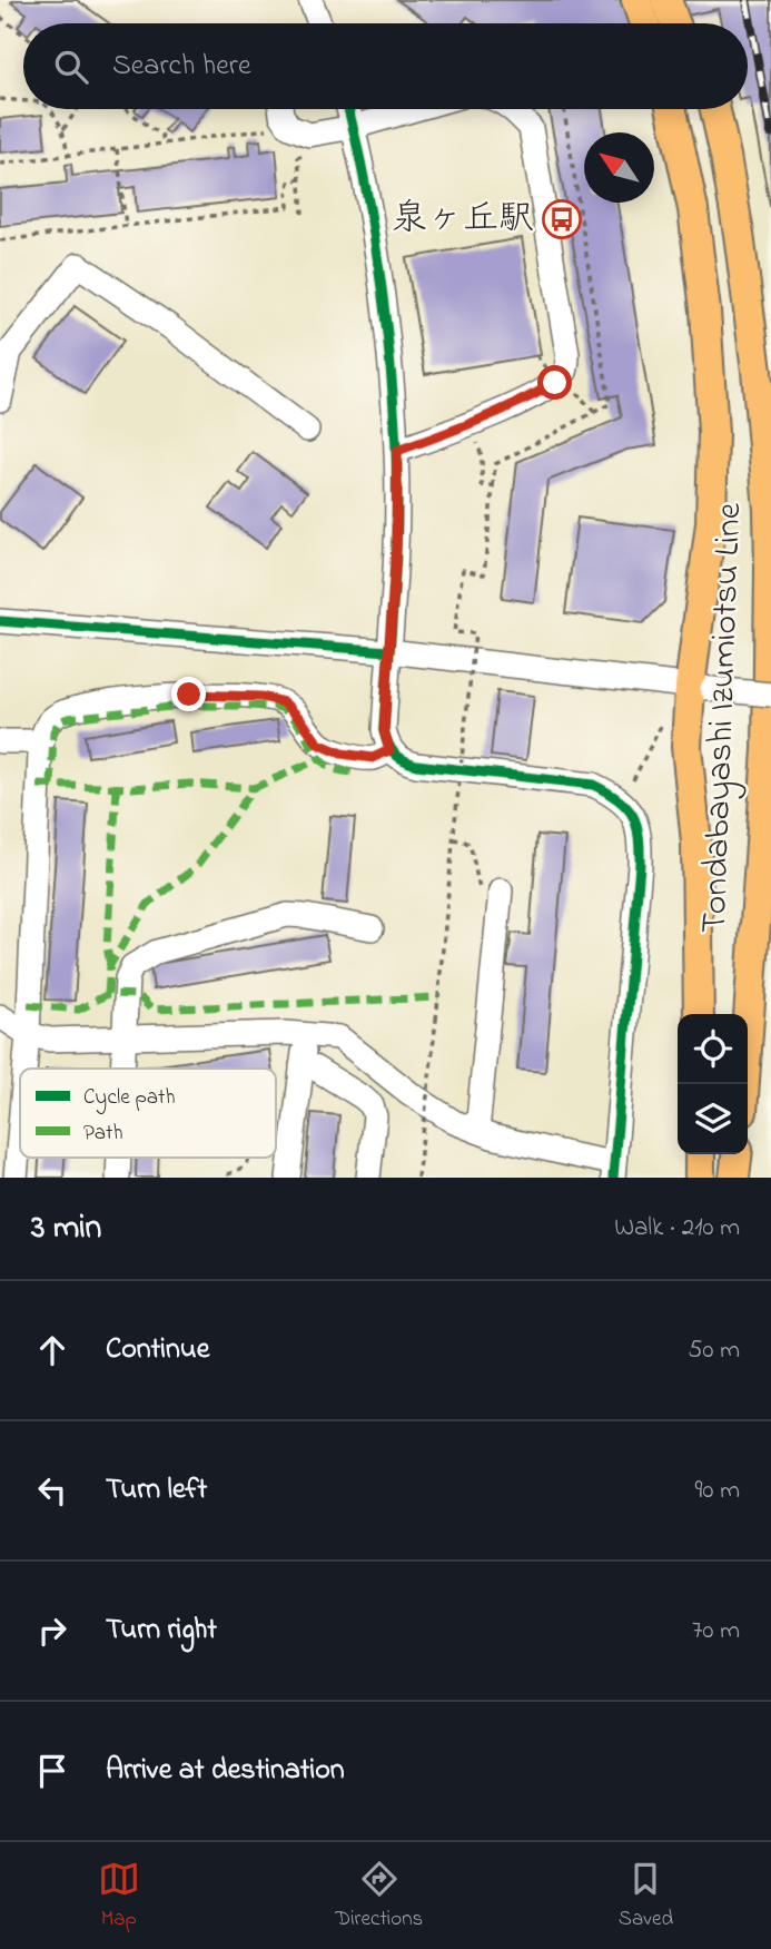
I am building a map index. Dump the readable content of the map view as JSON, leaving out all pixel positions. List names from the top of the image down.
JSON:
{
  "streets": {
    "main road": ["Tondabayashi Izumiotsu Line"]
  },
  "places": {
    "bus stop": ["泉ヶ丘駅"]
  },
  "legend": ["Cycle path", "Path"],
  "north": "top left",
  "page": {
    "search": "Search here",
    "heading": ["3 min", "Walk · 210 m"],
    "list": [
      ["Continue", "50 m"],
      ["Turn left", "90 m"],
      ["Turn right", "70 m"],
      "Arrive at destination"
    ],
    "nav": ["Map", "Directions", "Saved"]
  }
}
